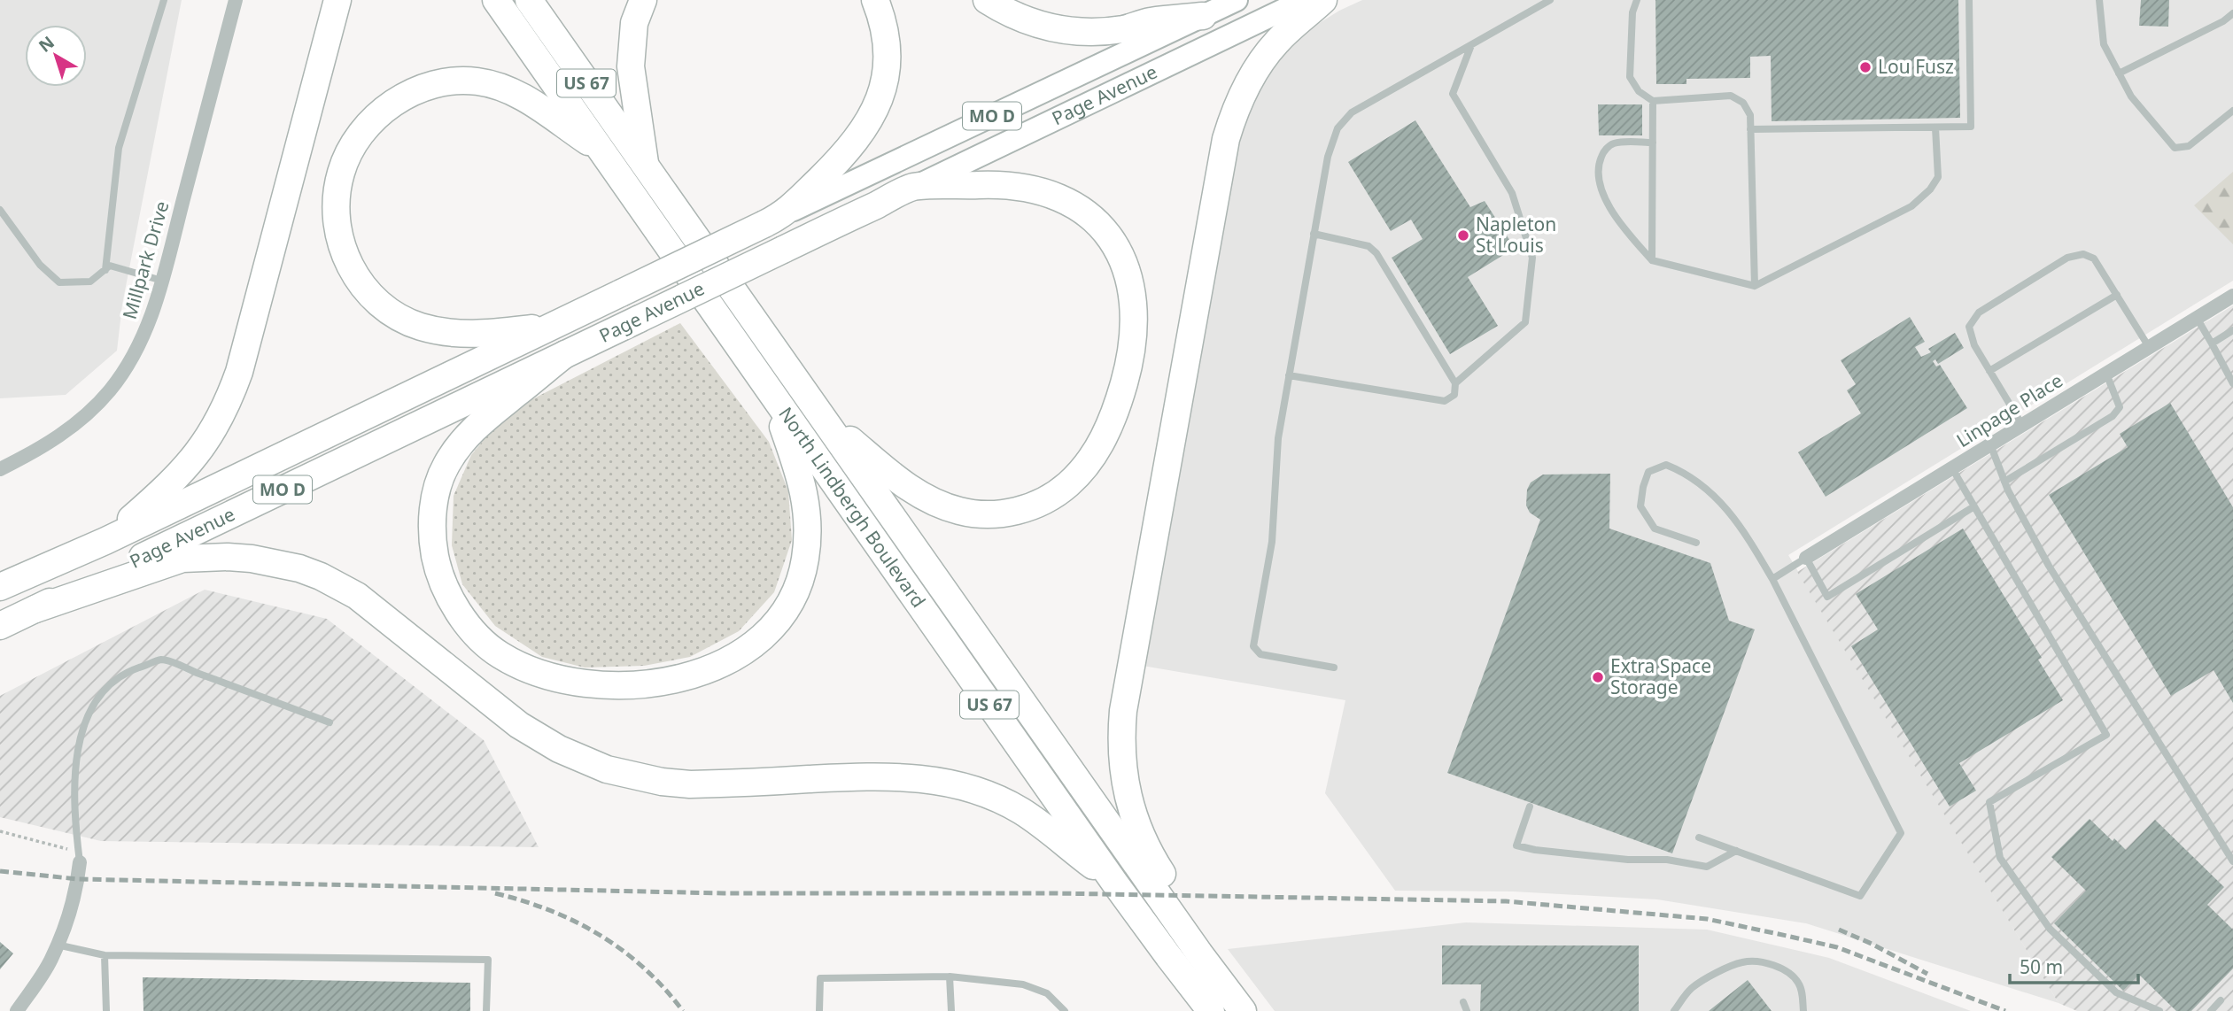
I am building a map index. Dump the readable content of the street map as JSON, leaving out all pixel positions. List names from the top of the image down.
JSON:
{
  "streets": {
    "highway": [
      "US 67",
      "Page Avenue",
      "MO D",
      "North Lindbergh Boulevard"
    ],
    "street": ["Millpark Drive", "Linpage Place"]
  },
  "places": ["Lou Fusz", "Napleton St Louis", "Extra Space Storage"],
  "scale_bar": "50 m",
  "north": "top left"
}
